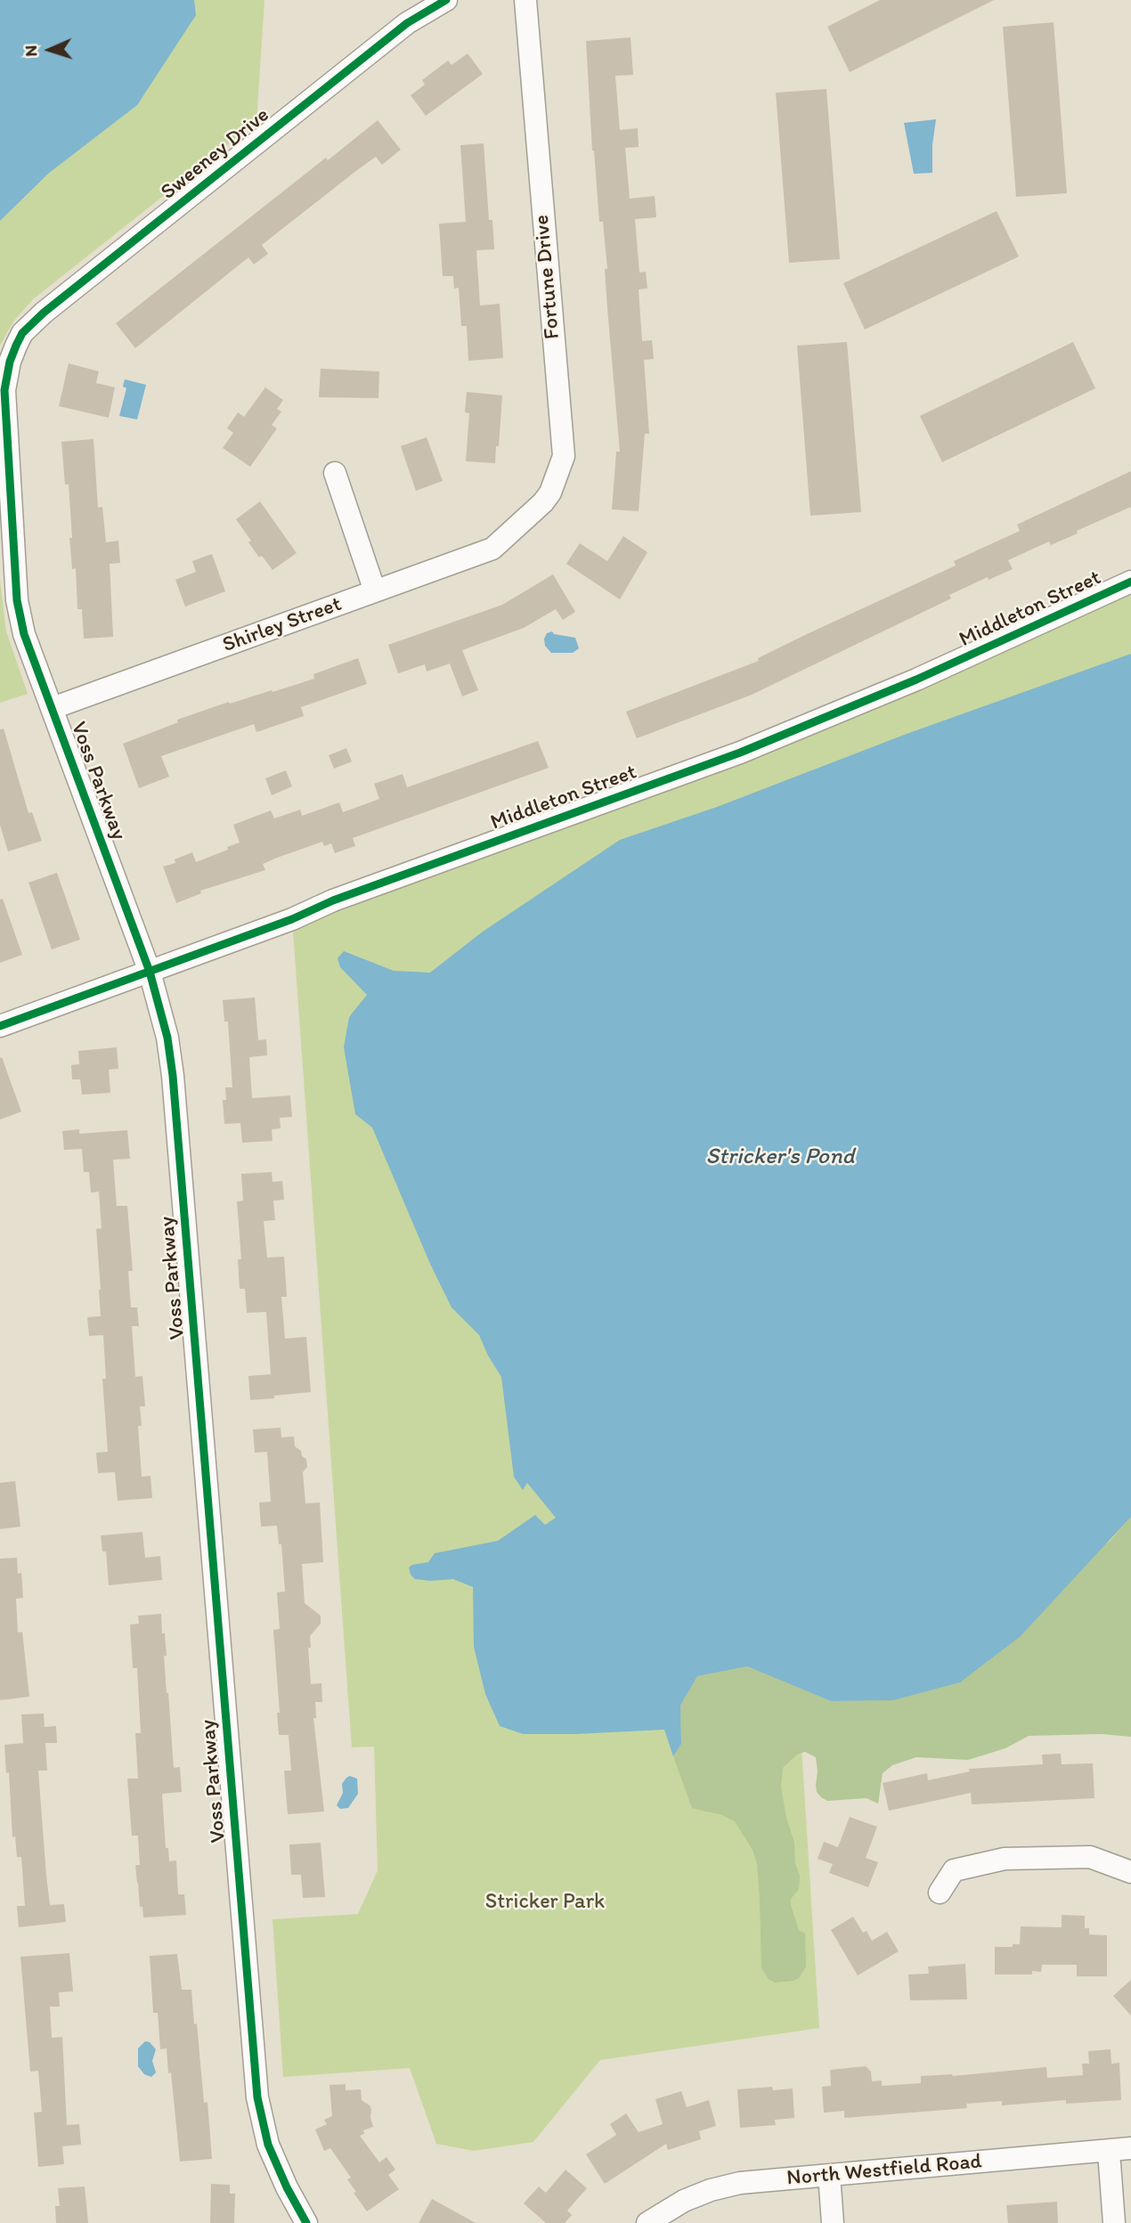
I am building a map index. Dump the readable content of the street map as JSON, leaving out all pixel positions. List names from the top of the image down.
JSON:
{
  "streets": {
    "street": [
      "Sweeney Drive",
      "Fortune Drive",
      "Middleton Street",
      "Shirley Street",
      "Voss Parkway",
      "North Westfield Road"
    ]
  },
  "crossings": [
    ["Sweeney Drive", "Voss Parkway"],
    ["Fortune Drive", "Shirley Street"],
    ["Middleton Street", "Voss Parkway"],
    ["Shirley Street", "Voss Parkway"]
  ],
  "water": ["Stricker's Pond"],
  "parks": ["Stricker Park"],
  "north": "left"
}
